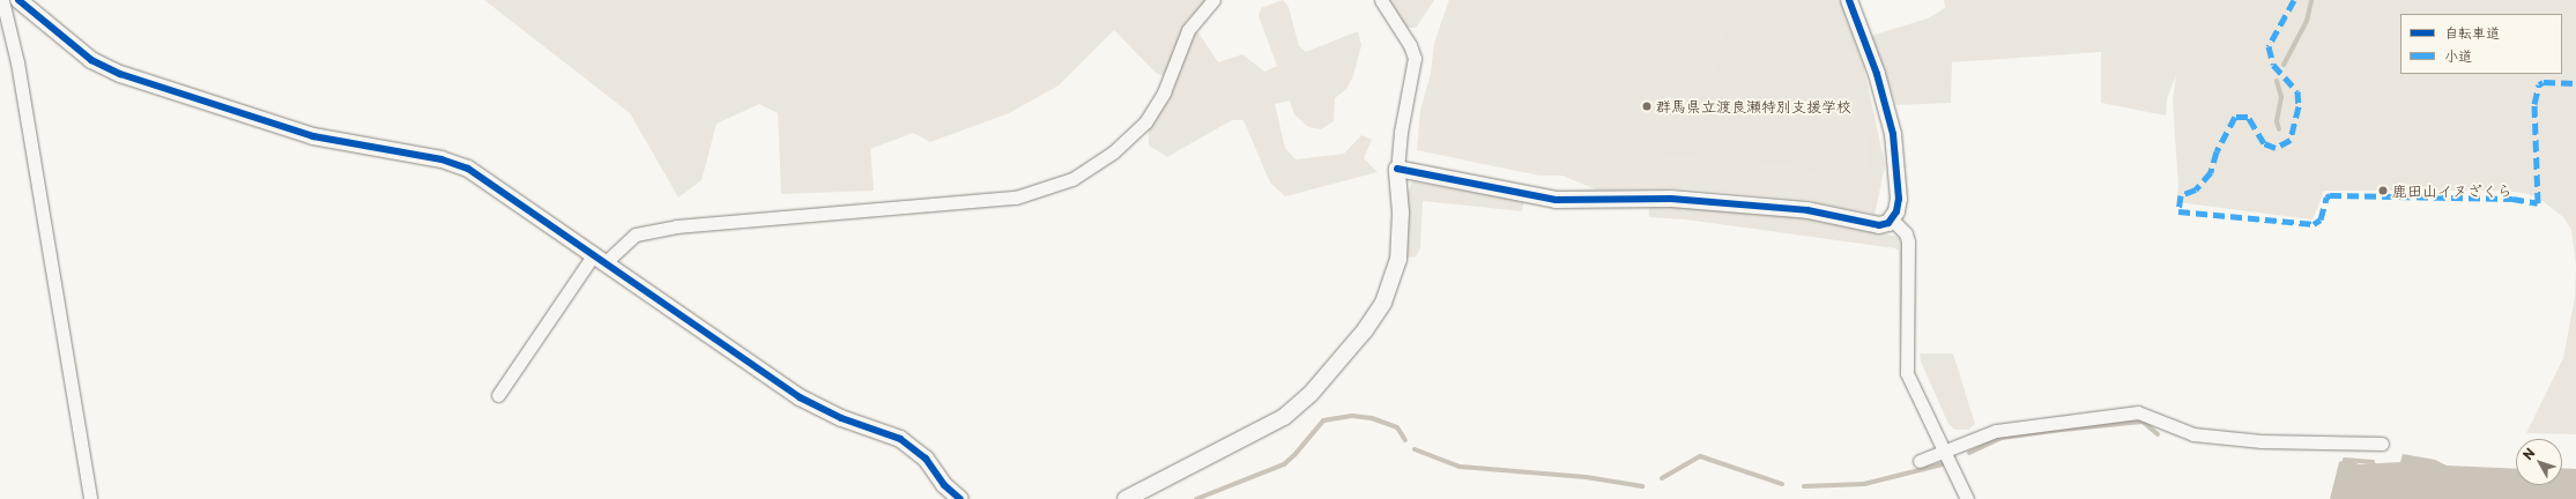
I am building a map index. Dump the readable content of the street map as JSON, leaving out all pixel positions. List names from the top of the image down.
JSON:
{
  "places": ["群馬県立渡良瀬特別支援学校", "鹿田山イヌざくら"],
  "legend": ["自転車道", "小道"],
  "north": "top left"
}
